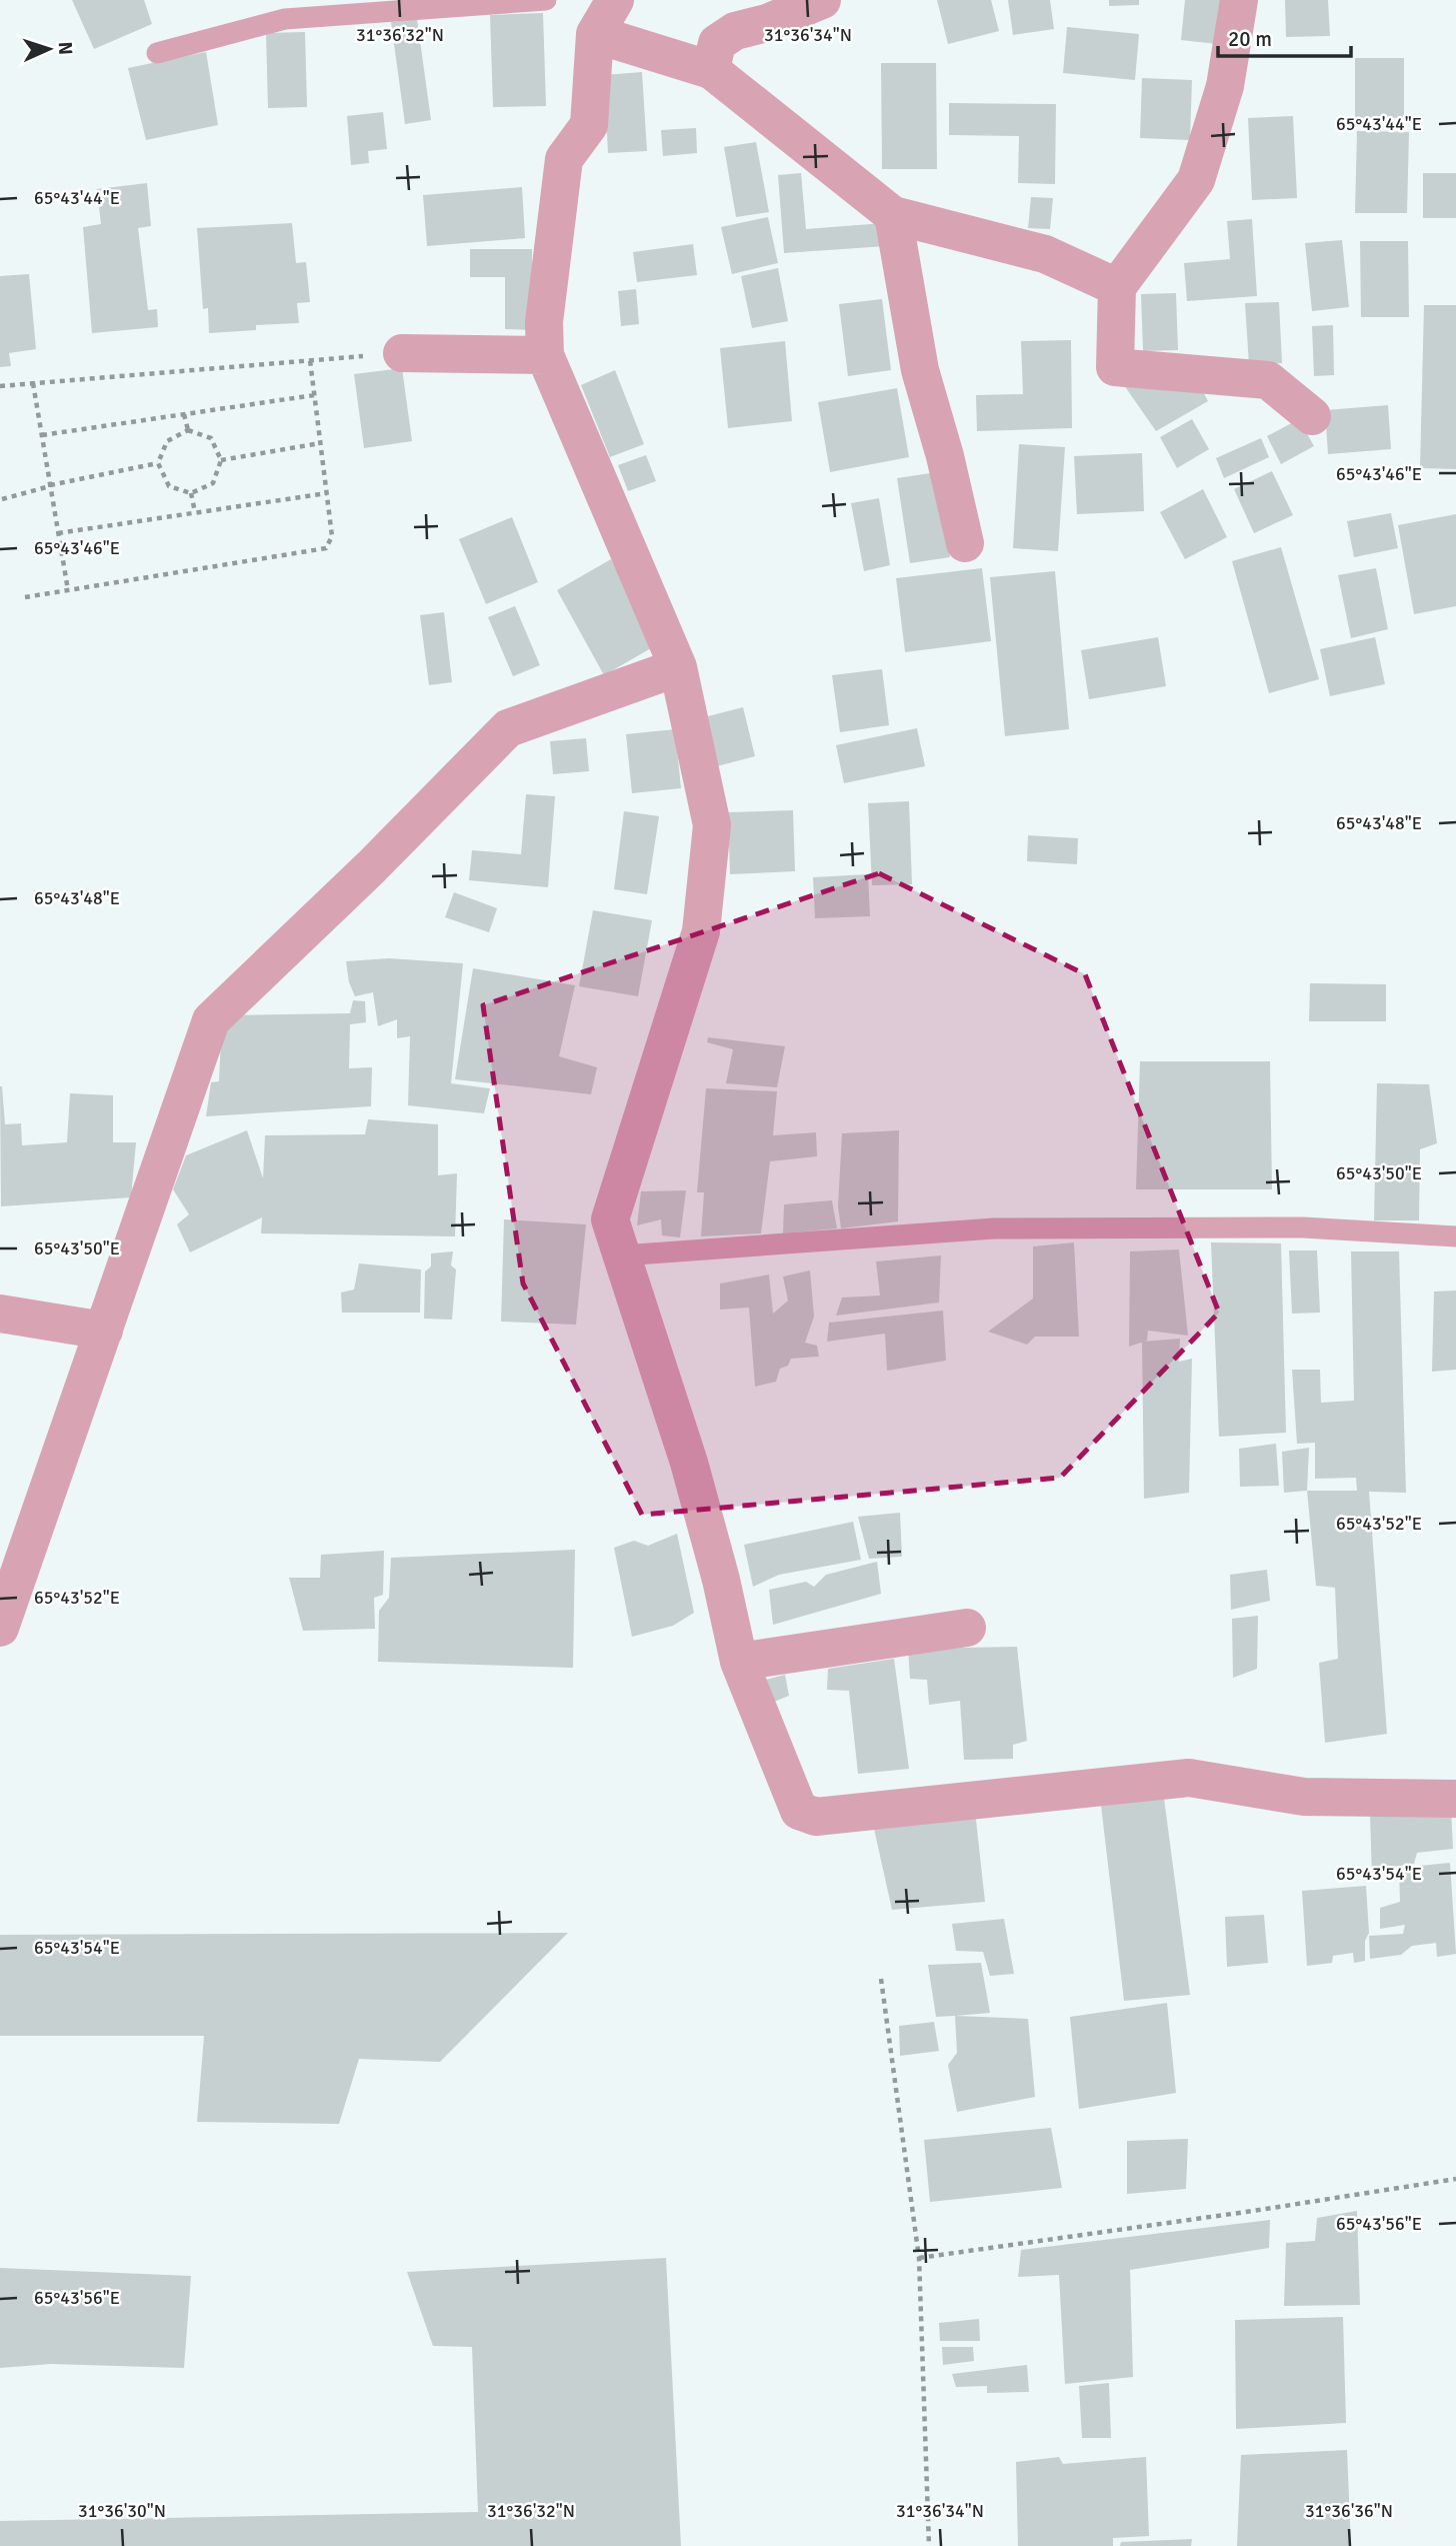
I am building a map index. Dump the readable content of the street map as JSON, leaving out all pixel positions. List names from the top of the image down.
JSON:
{
  "scale_bar": "20 m",
  "north": "right",
  "coordinates": [
    "31°36'32\"N",
    "31°36'34\"N",
    "65°43'44\"E",
    "65°43'46\"E",
    "65°43'48\"E",
    "65°43'50\"E",
    "65°43'52\"E",
    "65°43'54\"E",
    "65°43'56\"E",
    "31°36'30\"N",
    "31°36'36\"N"
  ]
}
